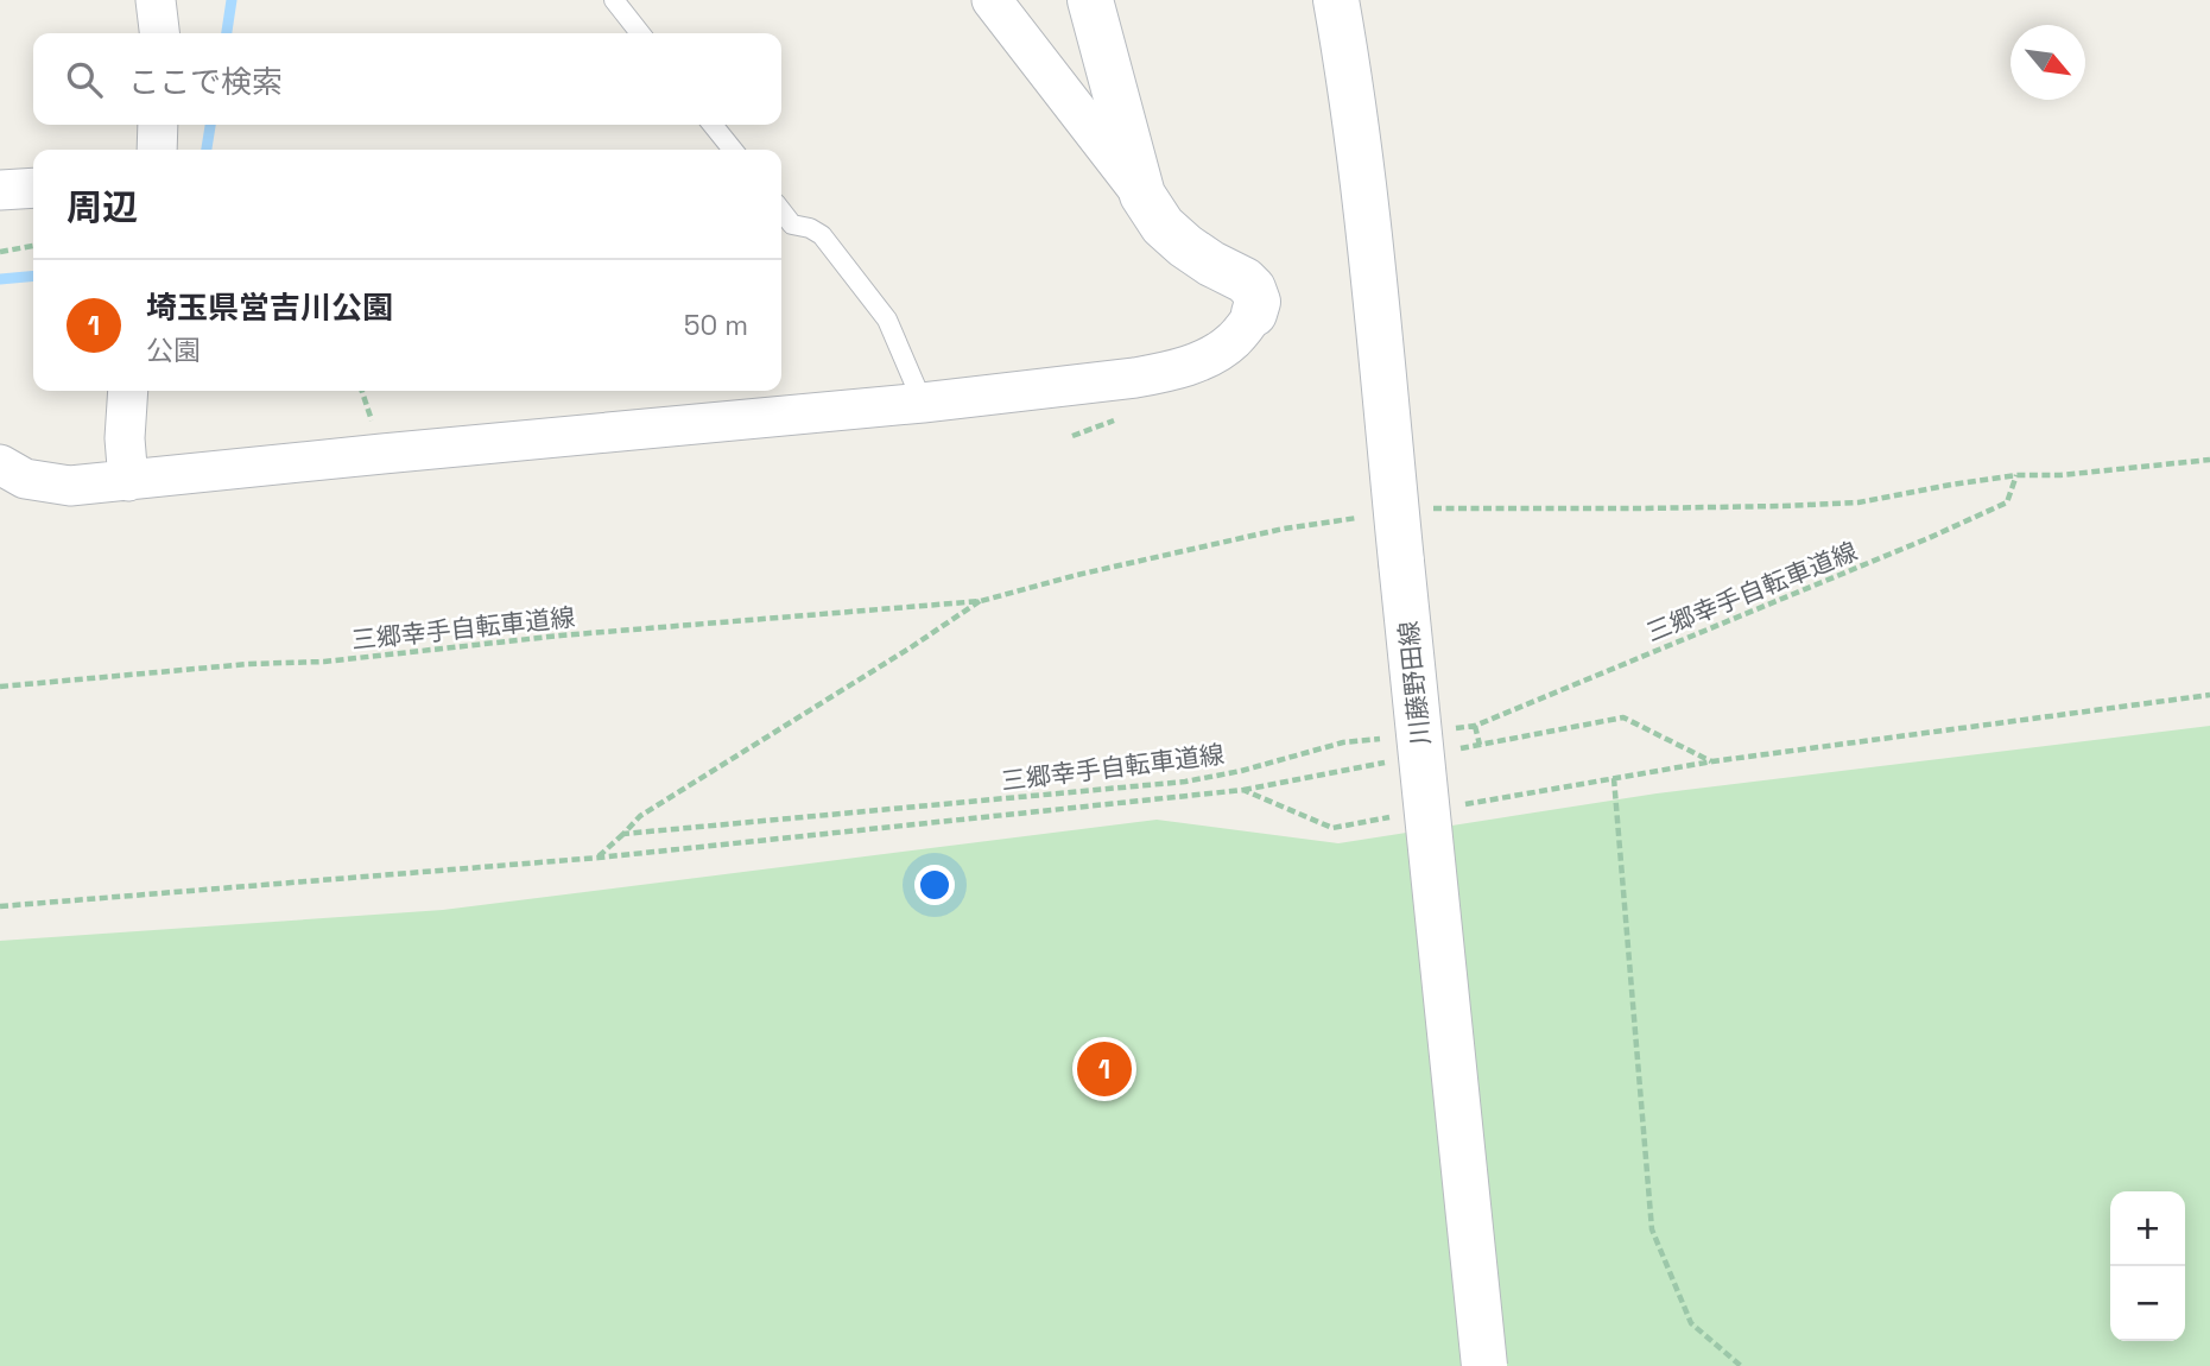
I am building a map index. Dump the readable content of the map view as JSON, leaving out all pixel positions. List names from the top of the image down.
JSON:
{
  "streets": {
    "main road": ["川藤野田線"],
    "path": ["三郷幸手自転車道線"]
  },
  "north": "bottom right",
  "page": {
    "search": "ここで検索",
    "heading": "周辺",
    "list": [
      {
        "mark": "1",
        "name": "埼玉県営吉川公園",
        "note": "公園",
        "value": "50 m"
      }
    ],
    "pins": "1",
    "map_buttons": ["+", "−"]
  }
}
